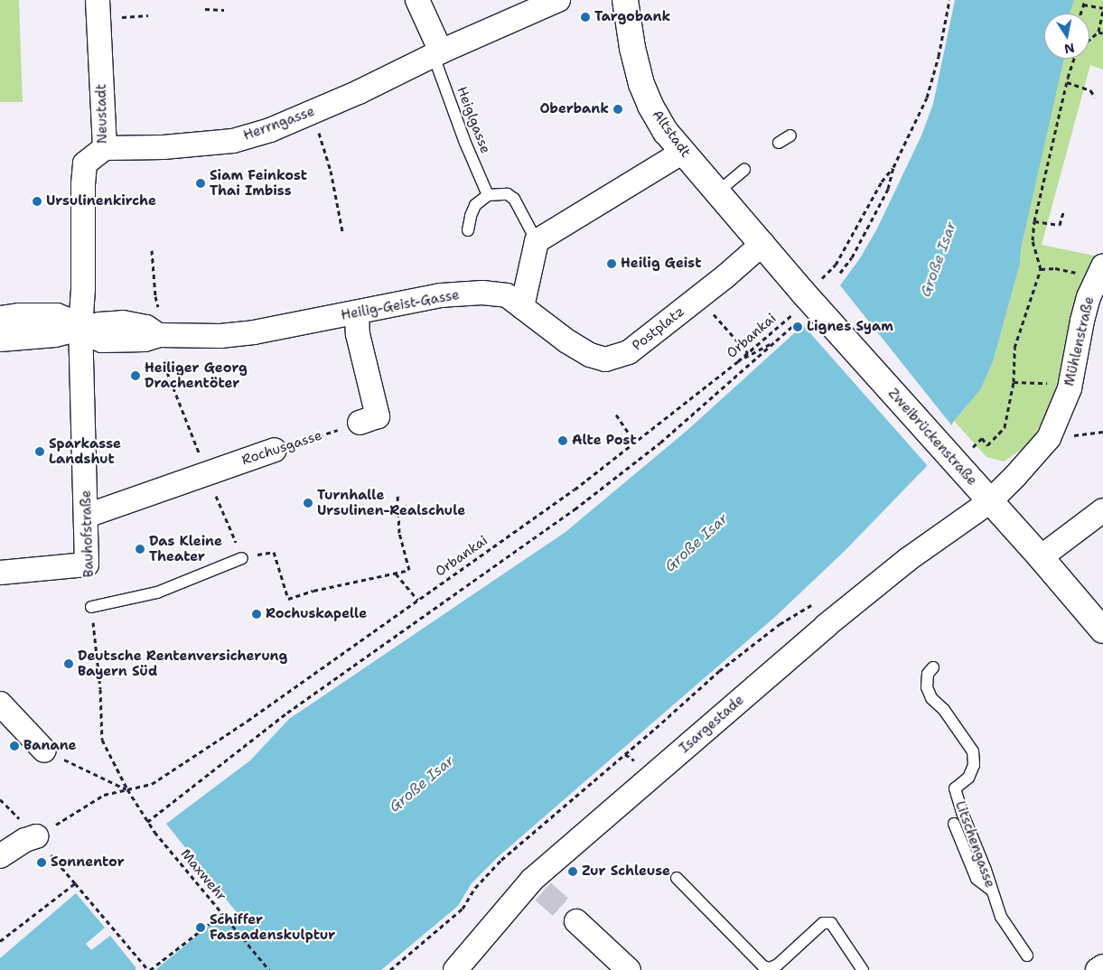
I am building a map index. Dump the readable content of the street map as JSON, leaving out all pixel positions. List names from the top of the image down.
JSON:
{
  "streets": {
    "street": [
      "Neustadt",
      "Herrngasse",
      "Altstadt",
      "Heilig-Geist-Gasse",
      "Postplatz",
      "Mühlenstraße",
      "Zweibrückenstraße",
      "Rochusgasse",
      "Bauhofstraße",
      "Isargestade"
    ],
    "lane": ["Heiglgasse", "Litschengasse"],
    "path": ["Orbankai", "Maxwehr"]
  },
  "crossings": [
    ["Neustadt", "Herrngasse"],
    ["Neustadt", "Bauhofstraße"],
    ["Heiglgasse", "Herrngasse"],
    ["Altstadt", "Postplatz"],
    ["Altstadt", "Zweibrückenstraße"],
    ["Heilig-Geist-Gasse", "Postplatz"],
    ["Postplatz", "Zweibrückenstraße"],
    ["Orbankai", "Maxwehr"],
    ["Mühlenstraße", "Zweibrückenstraße"],
    ["Mühlenstraße", "Isargestade"],
    ["Zweibrückenstraße", "Isargestade"],
    ["Rochusgasse", "Bauhofstraße"]
  ],
  "water": ["Große Isar"],
  "places": [
    "Targobank",
    "Oberbank",
    "Siam Feinkost Thai Imbiss",
    "Ursulinenkirche",
    "Heilig Geist",
    "Lignes Syam",
    "Heiliger Georg Drachentöter",
    "Alte Post",
    "Sparkasse Landshut",
    "Turnhalle Ursulinen-Realschule",
    "Das Kleine Theater",
    "Rochuskapelle",
    "Deutsche Rentenversicherung Bayern Süd",
    "Banane",
    "Sonnentor",
    "Zur Schleuse",
    "Schiffer Fassadenskulptur"
  ],
  "north": "bottom"
}
